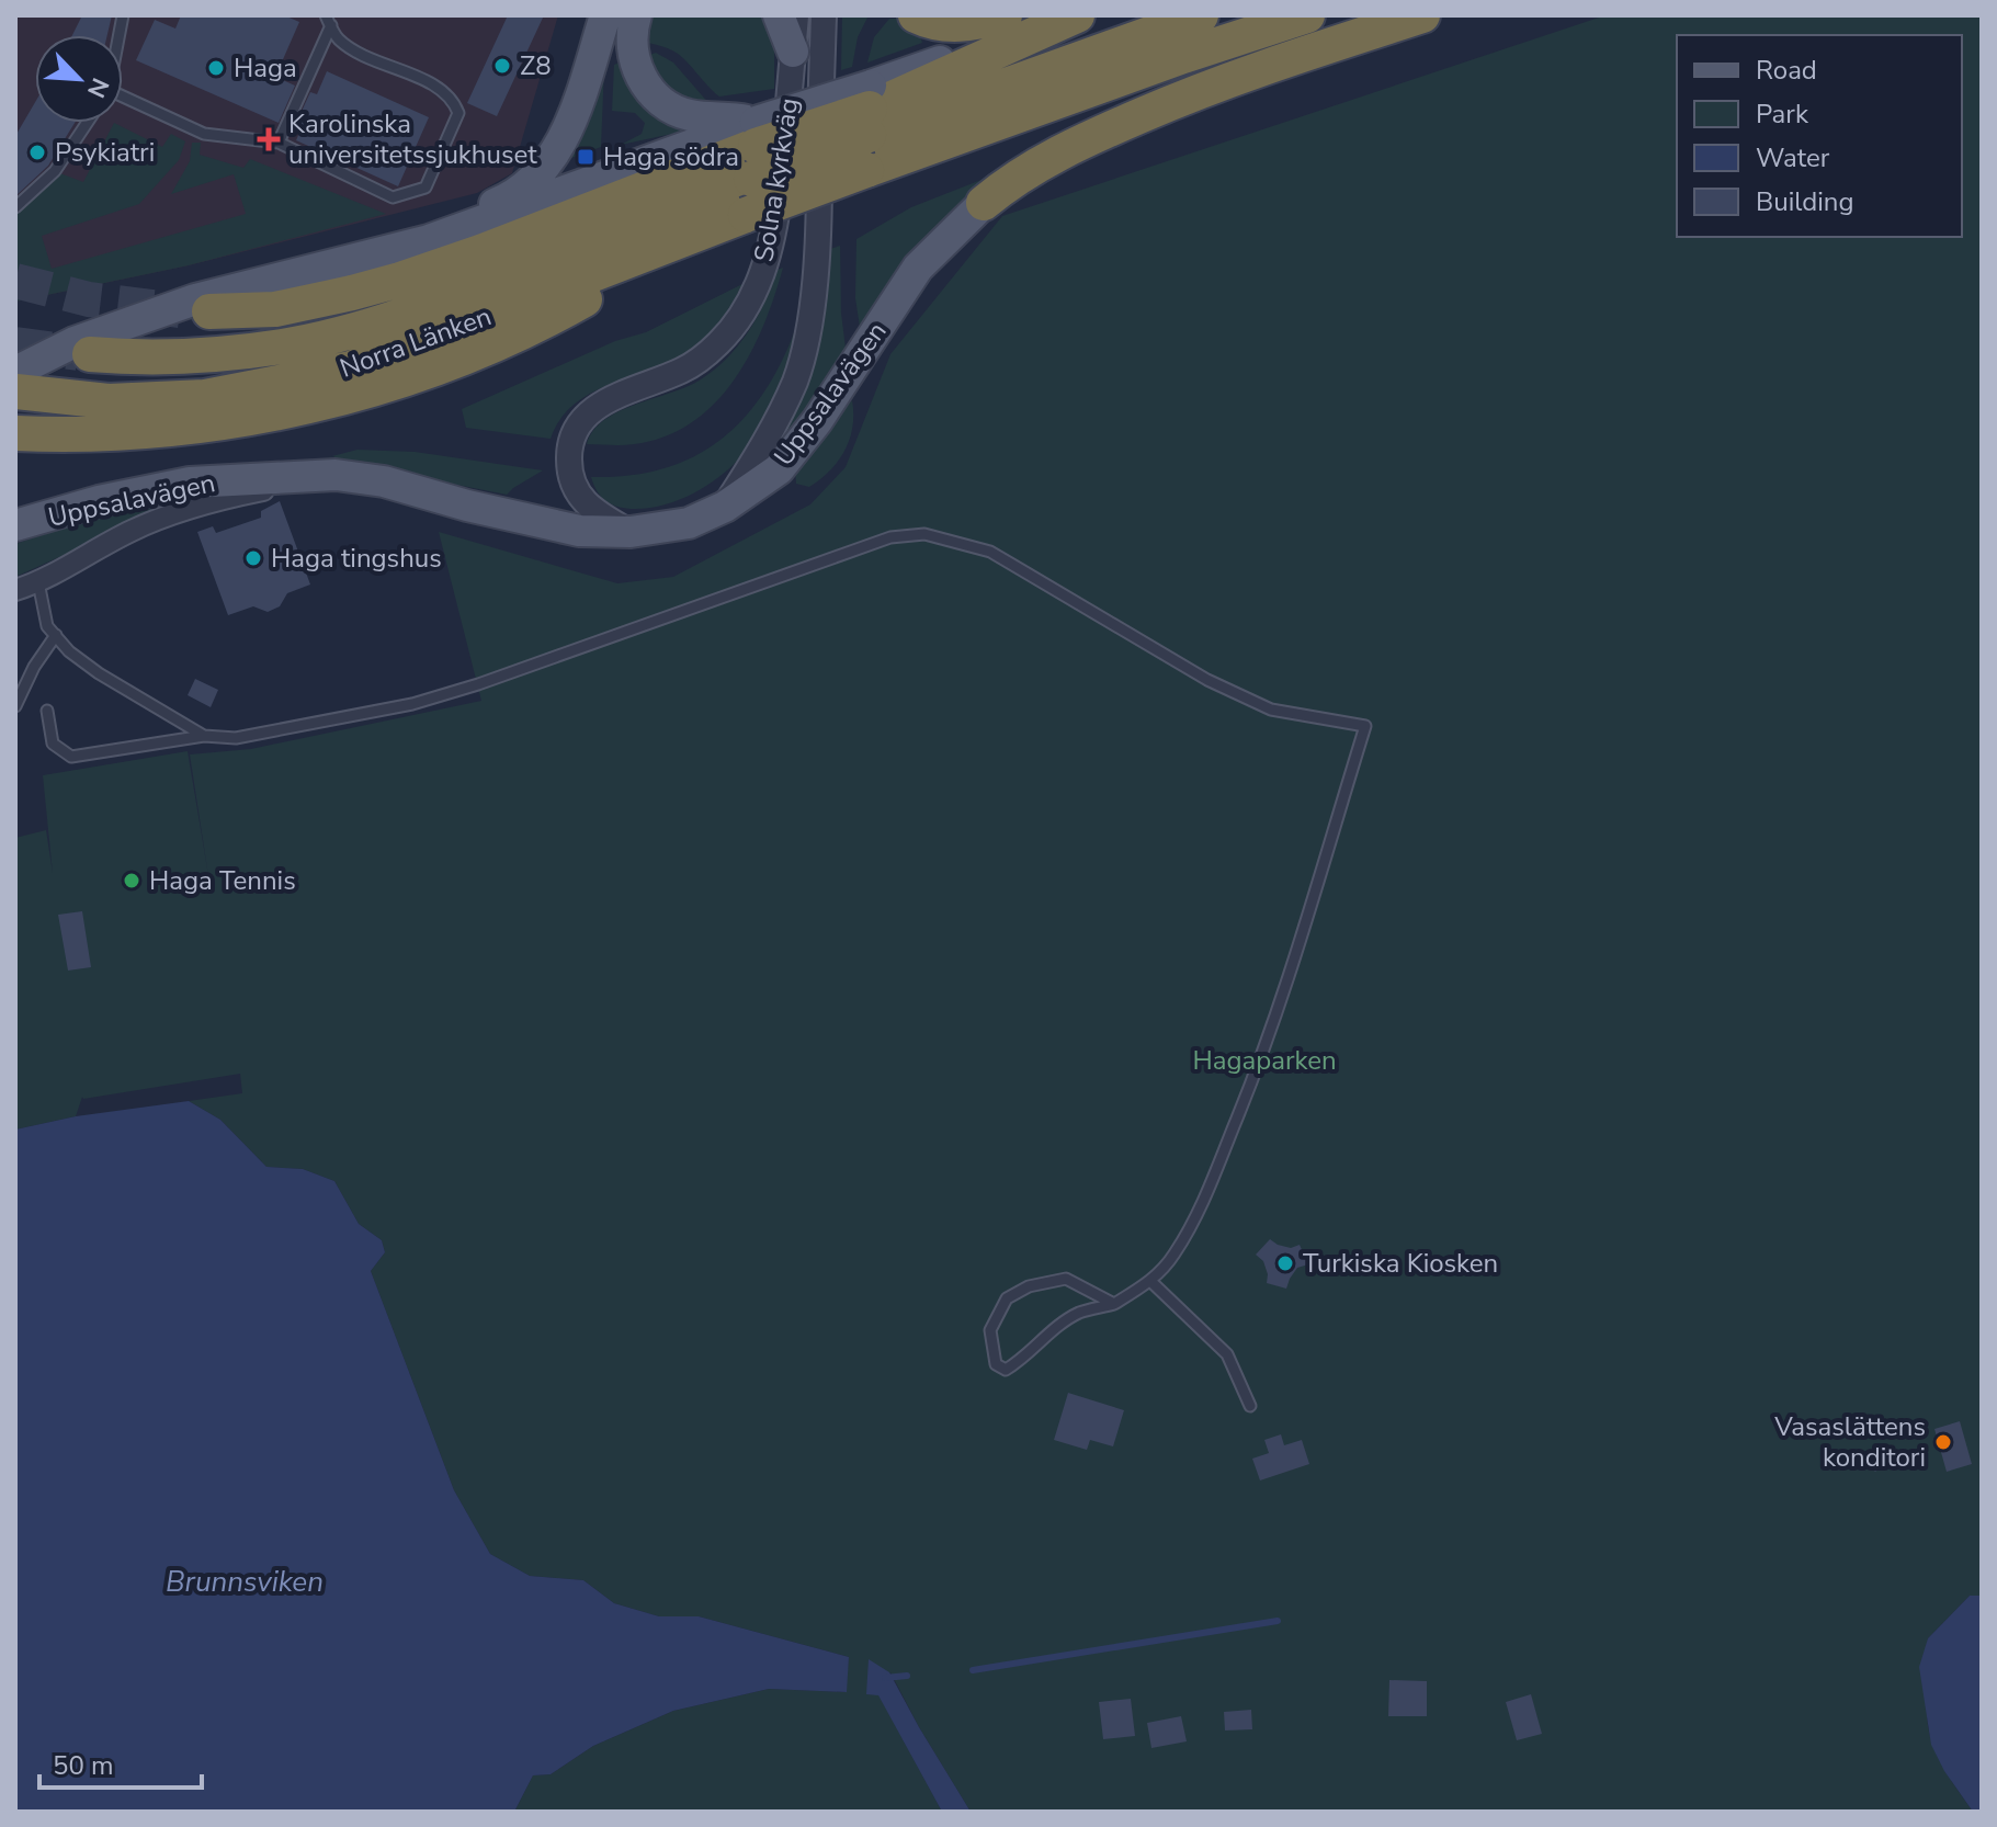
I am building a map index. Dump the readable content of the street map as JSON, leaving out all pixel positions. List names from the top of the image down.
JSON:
{
  "streets": {
    "highway": ["Norra Länken", "Uppsalavägen"],
    "street": ["Solna kyrkväg"]
  },
  "crossings": [
    ["Solna kyrkväg", "Uppsalavägen"]
  ],
  "water": ["Brunnsviken"],
  "parks": ["Hagaparken"],
  "places": {
    "other": [
      "Z8",
      "Haga",
      "Psykiatri",
      "Haga tingshus",
      "Haga Tennis",
      "Turkiska Kiosken",
      "Vasaslättens konditori"
    ],
    "health": ["Karolinska universitetssjukhuset"],
    "transit": ["Haga södra"]
  },
  "legend": [
    "Road",
    "Park",
    "Water",
    "Building"
  ],
  "scale_bar": "50 m",
  "north": "bottom right"
}
